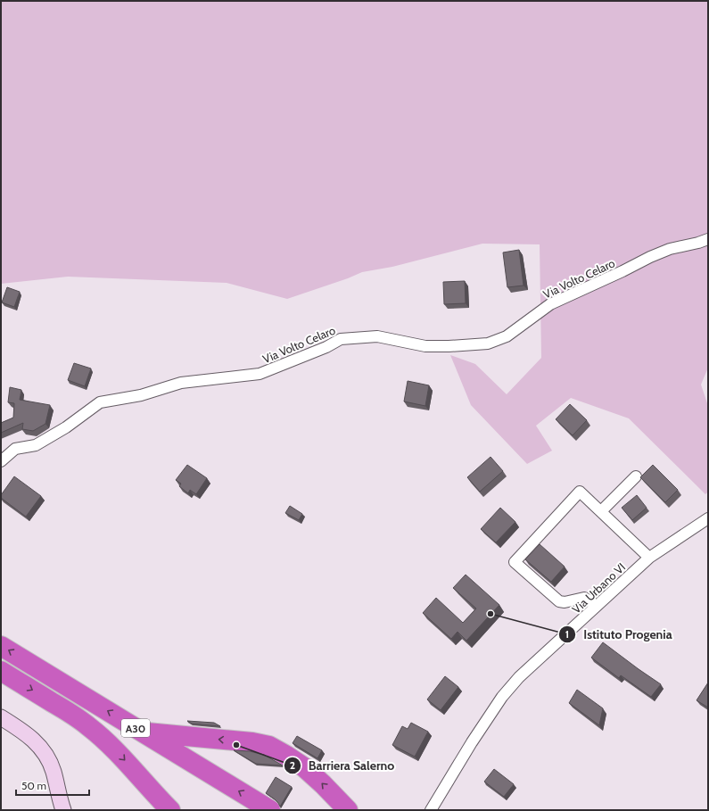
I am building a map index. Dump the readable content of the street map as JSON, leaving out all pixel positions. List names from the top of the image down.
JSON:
{
  "streets": {
    "highway": ["A30"],
    "street": ["Via Volto Celaro", "Via Urbano VI"]
  },
  "places": ["Istituto Progenia", "Barriera Salerno"],
  "scale_bar": "50 m"
}
